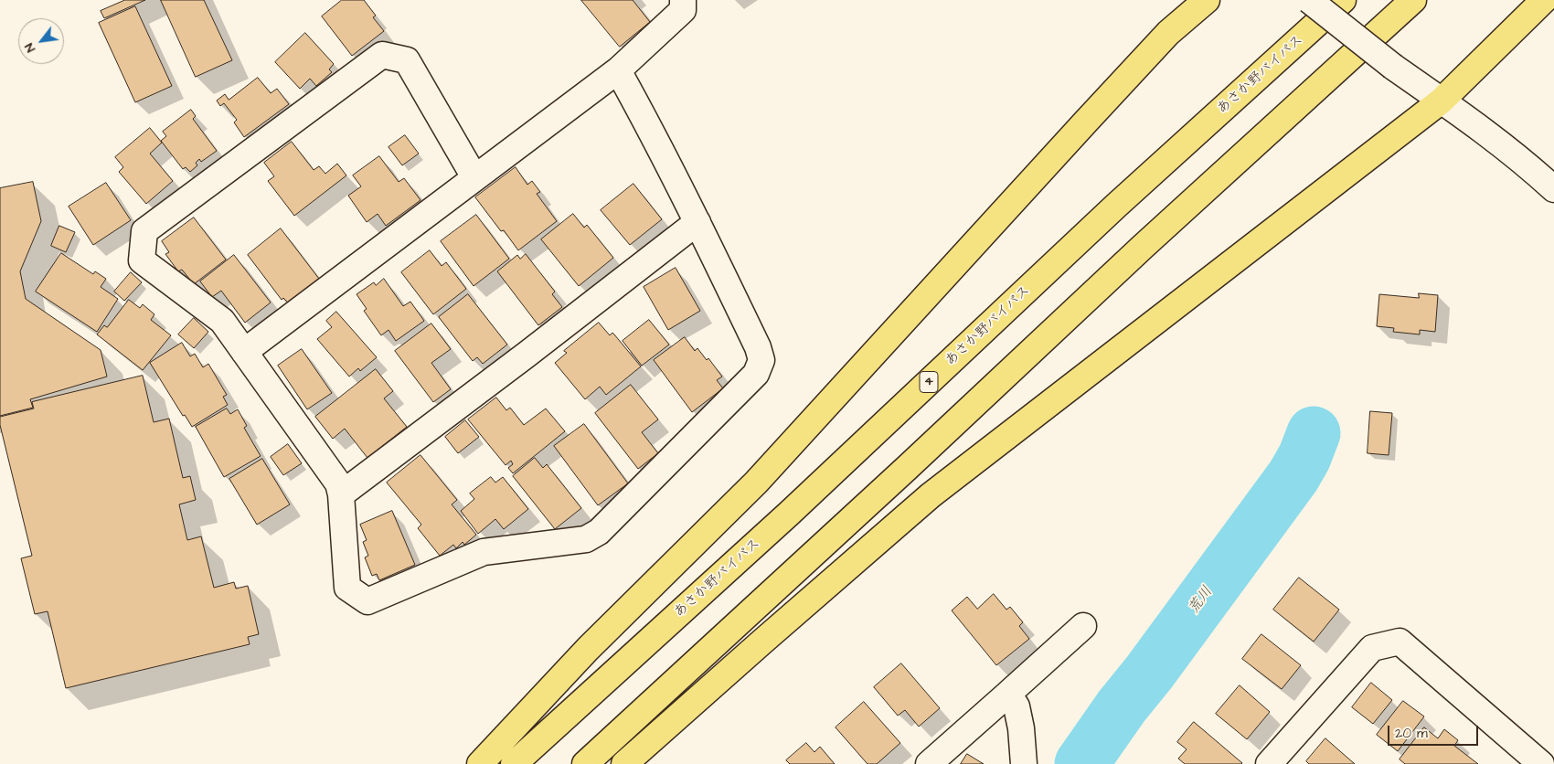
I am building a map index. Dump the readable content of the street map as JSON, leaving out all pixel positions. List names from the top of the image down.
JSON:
{
  "streets": {
    "highway": ["あさか野バイパス", "4"]
  },
  "water": ["荒川"],
  "scale_bar": "20 m",
  "north": "bottom left"
}
